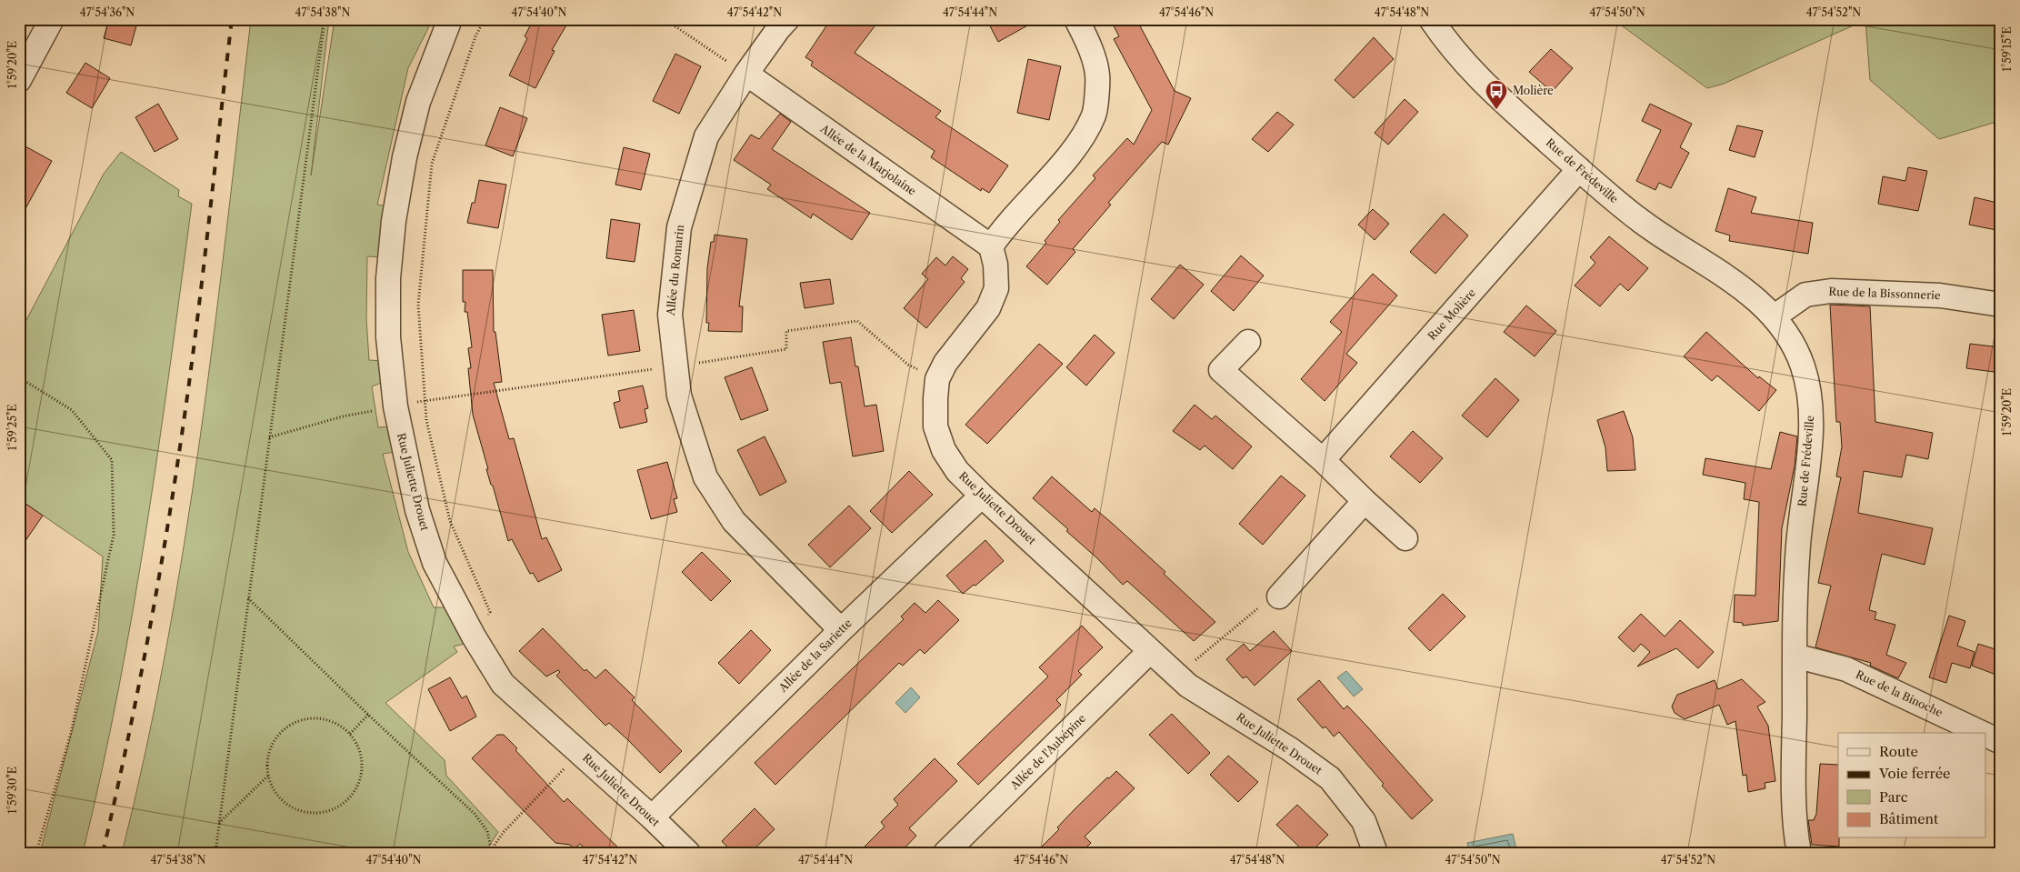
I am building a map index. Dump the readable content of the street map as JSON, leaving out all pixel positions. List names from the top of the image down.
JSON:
{
  "streets": {
    "street": [
      "Allée de la Marjolaine",
      "Rue de Frédeville",
      "Allée du Romarin",
      "Rue de la Bissonnerie",
      "Rue Molière",
      "Rue Juliette Drouet",
      "Allée de la Sariette",
      "Rue de la Binoche",
      "Allée de l'Aubépine"
    ]
  },
  "crossings": [
    ["Allée de la Marjolaine", "Allée du Romarin"],
    ["Allée de la Marjolaine", "Rue Juliette Drouet"],
    ["Rue de Frédeville", "Rue de la Bissonnerie"],
    ["Rue de Frédeville", "Rue Molière"],
    ["Rue de Frédeville", "Rue de la Binoche"],
    ["Allée du Romarin", "Allée de la Sariette"],
    ["Rue Juliette Drouet", "Allée de la Sariette"],
    ["Rue Juliette Drouet", "Allée de l'Aubépine"]
  ],
  "places": {
    "bus stop": ["Molière"]
  },
  "legend": [
    "Route",
    "Voie ferrée",
    "Parc",
    "Bâtiment"
  ],
  "coordinates": [
    "47°54'36\"N",
    "47°54'38\"N",
    "47°54'40\"N",
    "47°54'42\"N",
    "47°54'44\"N",
    "47°54'46\"N",
    "47°54'48\"N",
    "47°54'50\"N",
    "47°54'52\"N",
    "1°59'15\"E",
    "1°59'20\"E",
    "1°59'25\"E",
    "1°59'30\"E"
  ]
}
